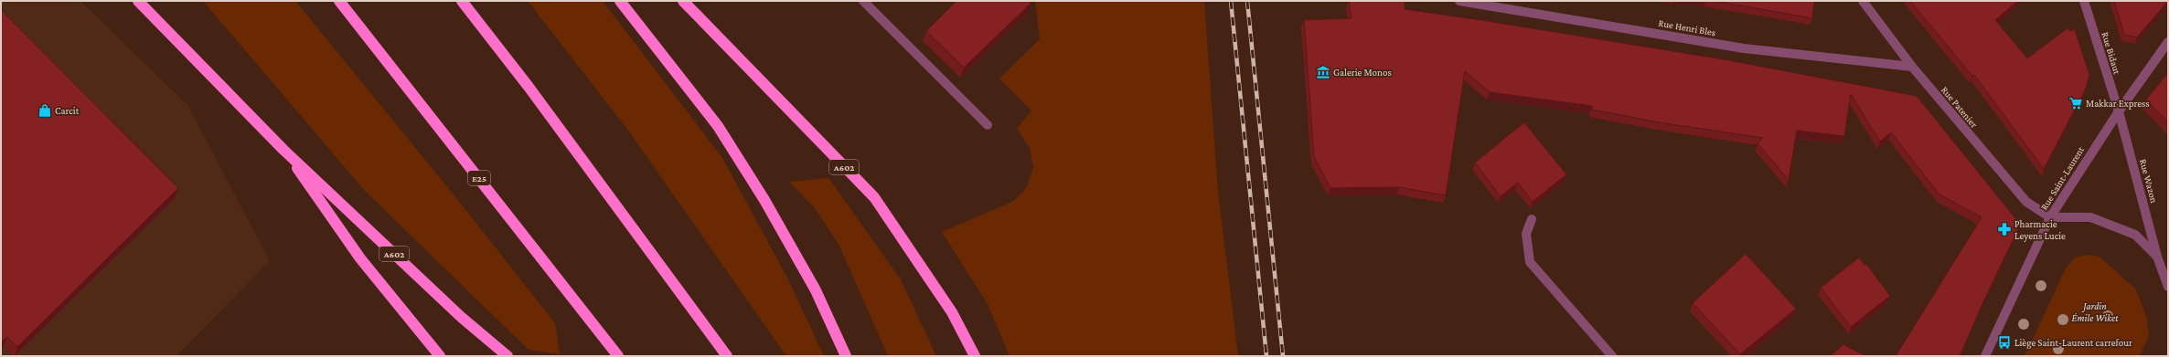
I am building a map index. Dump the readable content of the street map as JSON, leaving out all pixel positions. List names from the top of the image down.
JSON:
{
  "streets": {
    "highway": ["A602", "E25"],
    "street": [
      "Rue Henri Bles",
      "Rue Bidaut",
      "Rue Patenier",
      "Rue Saint-Laurent",
      "Rue Wazon"
    ]
  },
  "crossings": [
    ["Rue Henri Bles", "Rue Patenier"],
    ["Rue Bidaut", "Rue Saint-Laurent"],
    ["Rue Bidaut", "Rue Wazon"],
    ["Rue Patenier", "Rue Saint-Laurent"],
    ["Rue Patenier", "Rue Wazon"],
    ["Rue Saint-Laurent", "Rue Wazon"]
  ],
  "parks": ["Jardin Émile Wiket"],
  "places": {
    "museum": ["Galerie Monos"],
    "supermarket": ["Makkar Express"],
    "shop": ["Carcit"],
    "pharmacy": ["Pharmacie Leyens Lucie"],
    "bus stop": ["Liège Saint-Laurent carrefour"]
  }
}
